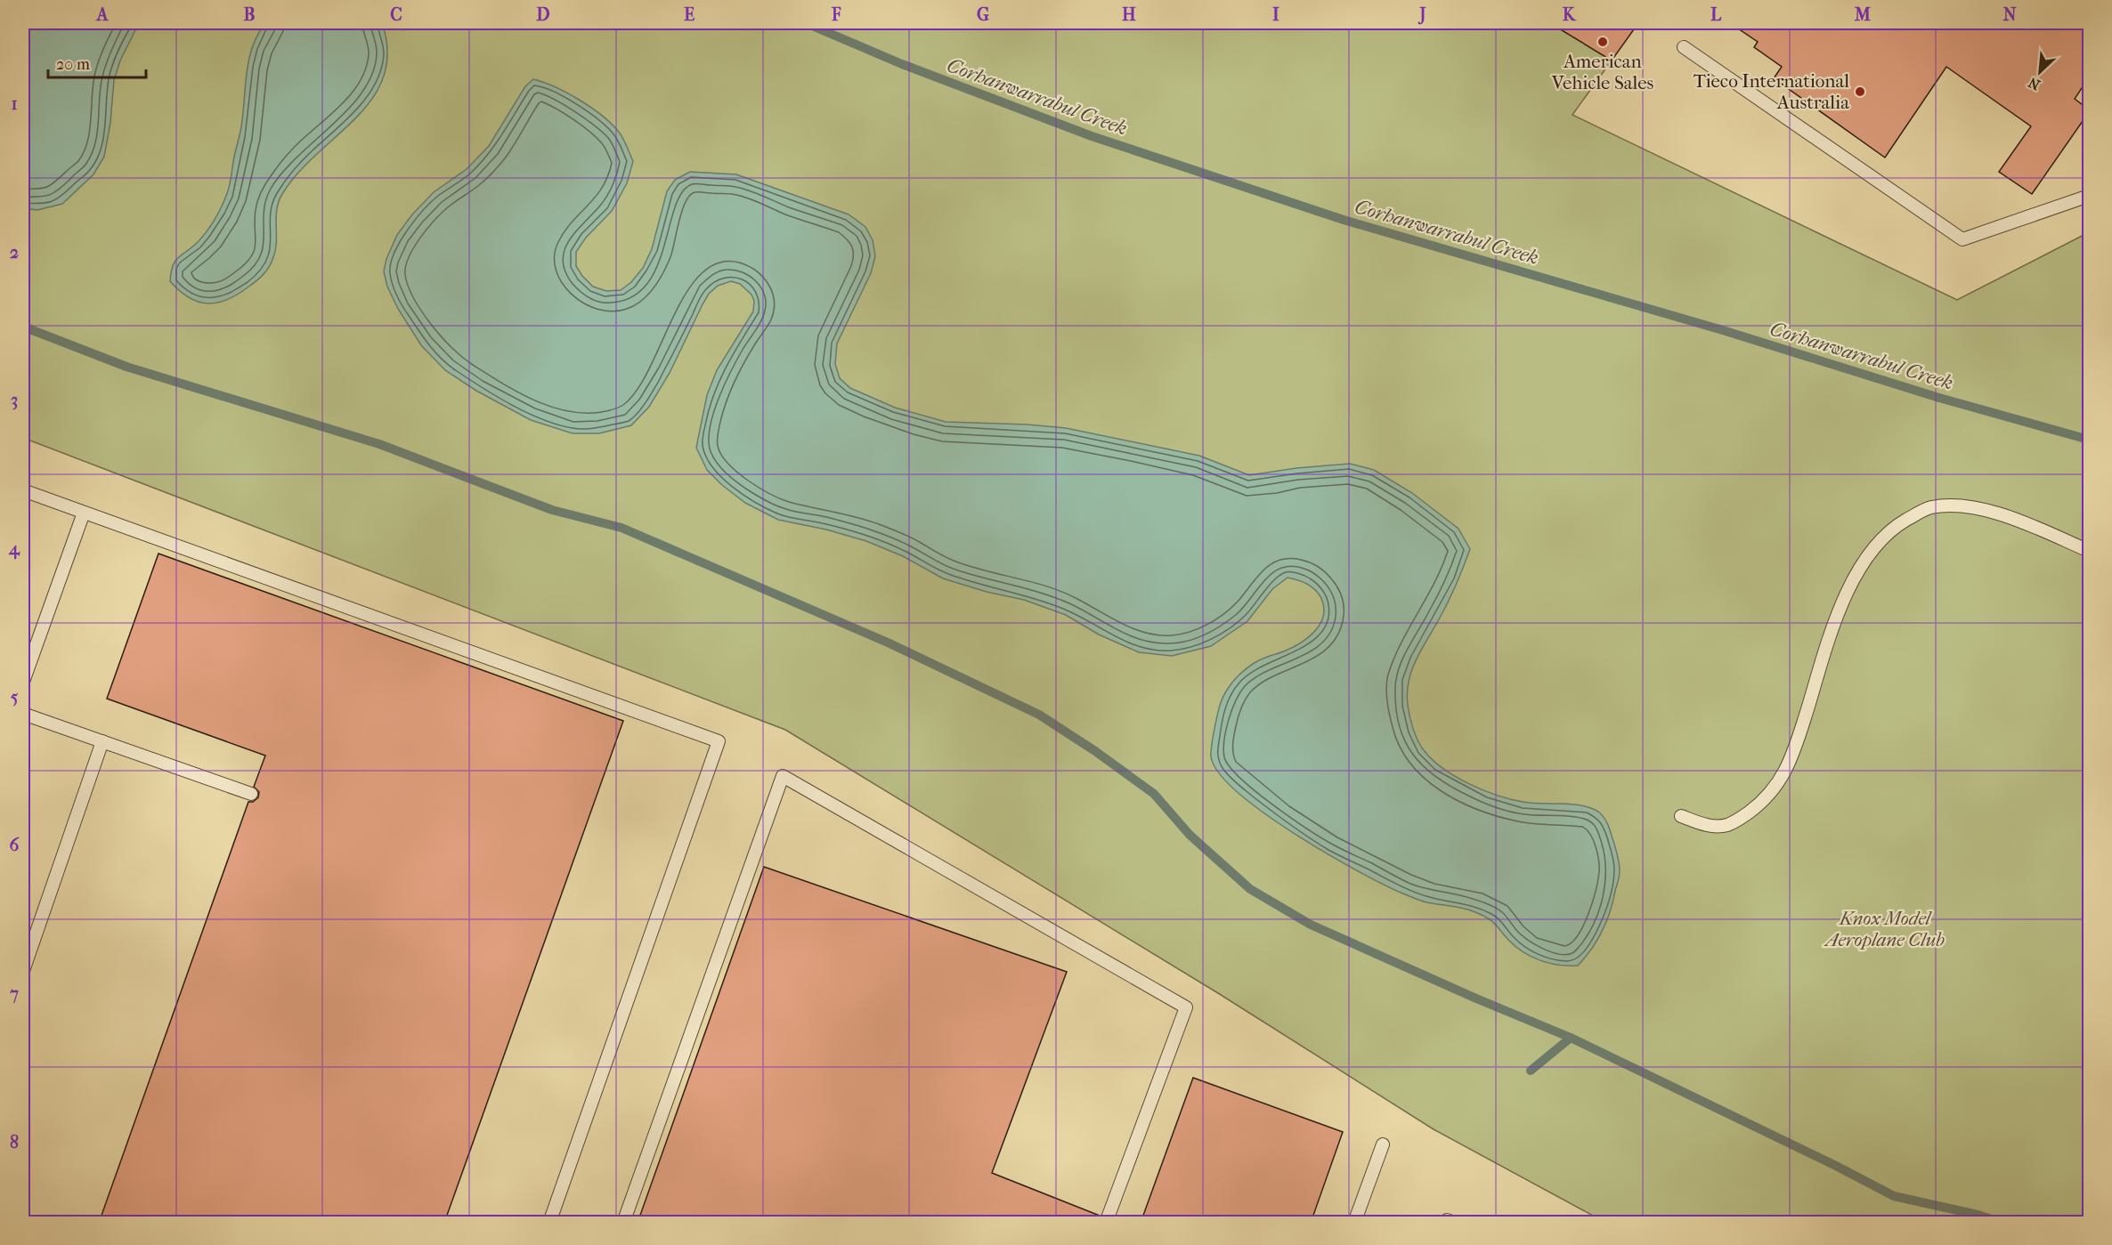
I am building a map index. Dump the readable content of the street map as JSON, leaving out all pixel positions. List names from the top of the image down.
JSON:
{
  "water": ["Corhanwarrabul Creek"],
  "parks": ["Knox Model Aeroplane Club"],
  "places": ["American Vehicle Sales", "Tieco International Australia"],
  "scale_bar": "20 m",
  "north": "bottom left",
  "grid": {
    "columns": [
      "A",
      "B",
      "C",
      "D",
      "E",
      "F",
      "G",
      "H",
      "I",
      "J",
      "K",
      "L",
      "M",
      "N"
    ],
    "rows": [
      "1",
      "2",
      "3",
      "4",
      "5",
      "6",
      "7",
      "8"
    ]
  }
}
